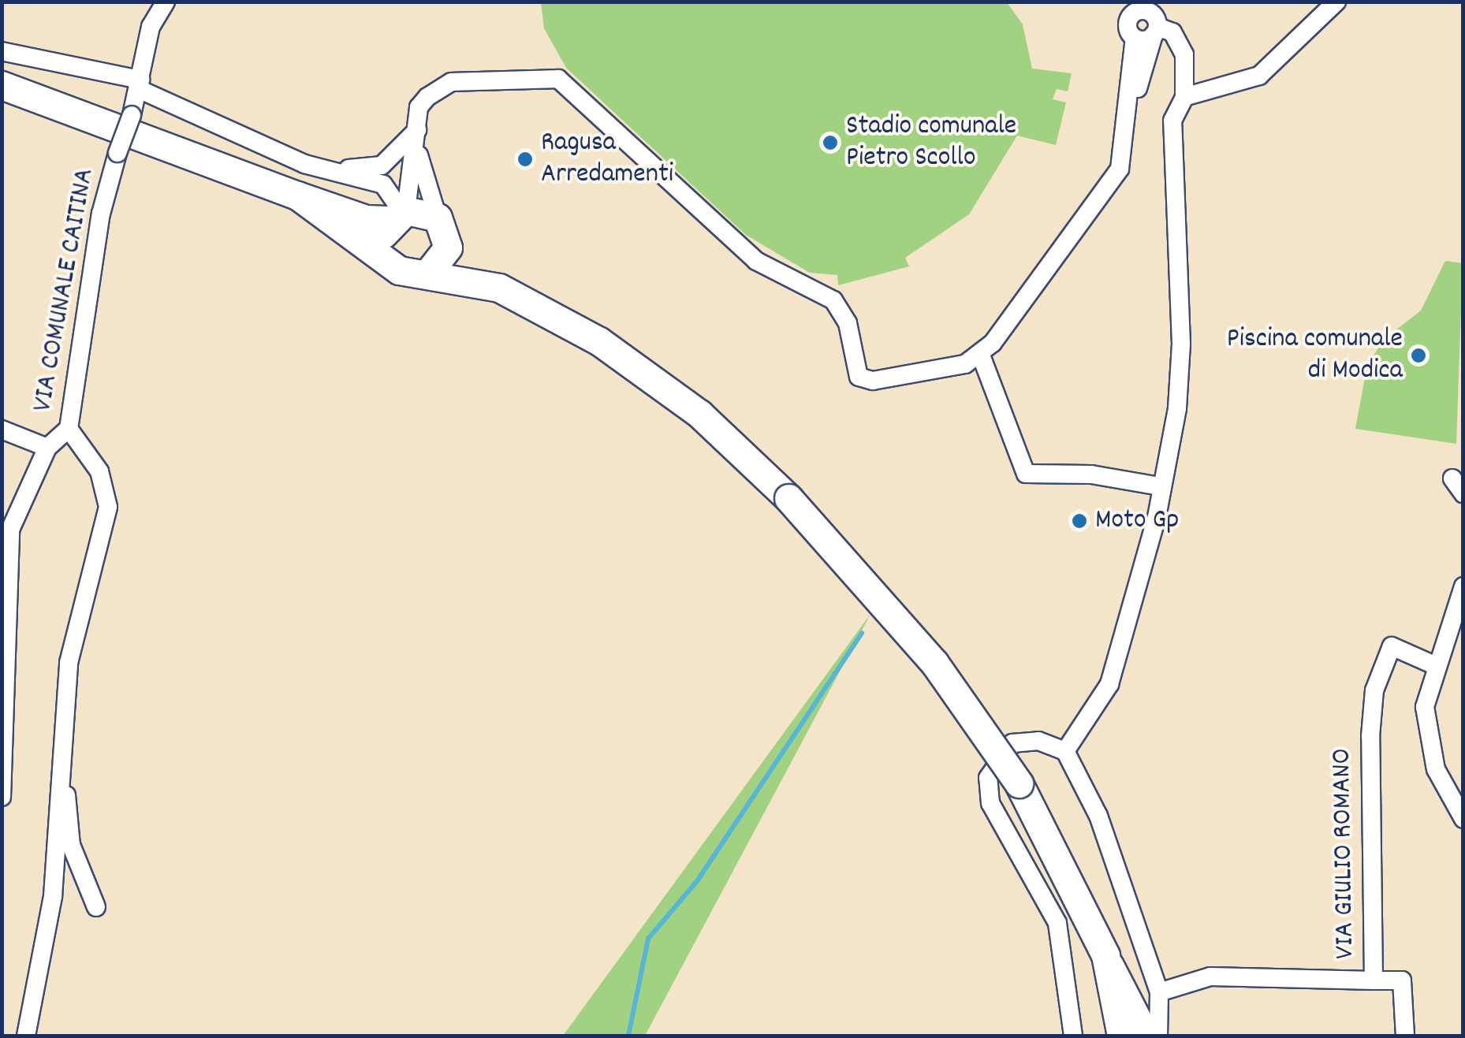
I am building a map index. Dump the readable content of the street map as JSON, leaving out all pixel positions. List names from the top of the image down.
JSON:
{
  "streets": {
    "street": ["VIA COMUNALE CAITINA", "VIA GIULIO ROMANO"]
  },
  "places": [
    "Stadio comunale Pietro Scollo",
    "Ragusa Arredamenti",
    "Piscina comunale di Modica",
    "Moto Gp"
  ]
}
